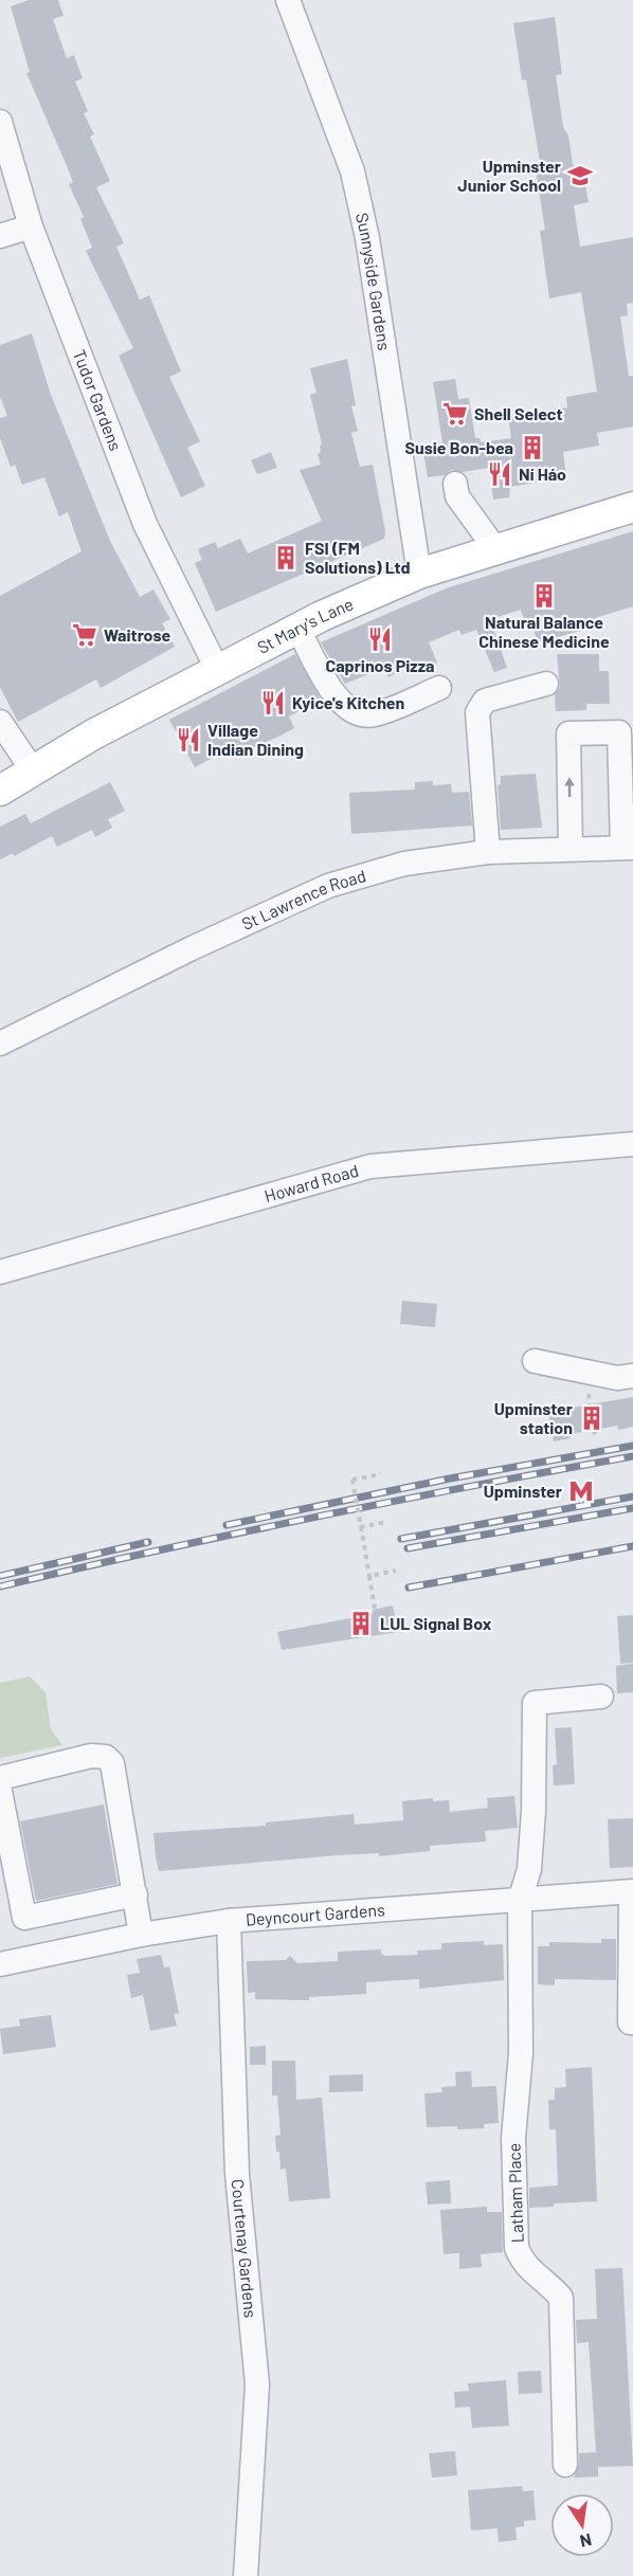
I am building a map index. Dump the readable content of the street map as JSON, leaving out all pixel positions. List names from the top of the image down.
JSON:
{
  "streets": {
    "main road": ["St Mary's Lane"],
    "street": [
      "Sunnyside Gardens",
      "Tudor Gardens",
      "St Lawrence Road",
      "Howard Road",
      "Deyncourt Gardens",
      "Latham Place",
      "Courtenay Gardens"
    ]
  },
  "crossings": [
    ["Sunnyside Gardens", "St Mary's Lane"],
    ["Tudor Gardens", "St Mary's Lane"],
    ["Deyncourt Gardens", "Latham Place"],
    ["Deyncourt Gardens", "Courtenay Gardens"]
  ],
  "places": {
    "school or university": ["Upminster Junior School"],
    "supermarket": ["Shell Select", "Waitrose"],
    "building": [
      "Susie Bon-bea",
      "FSI (FM Solutions) Ltd",
      "Natural Balance Chinese Medicine",
      "Upminster station",
      "LUL Signal Box"
    ],
    "restaurant": [
      "Ní Háo",
      "Caprinos Pizza",
      "Kyice's Kitchen",
      "Village Indian Dining"
    ],
    "metro station": ["Upminster"]
  },
  "north": "bottom"
}
